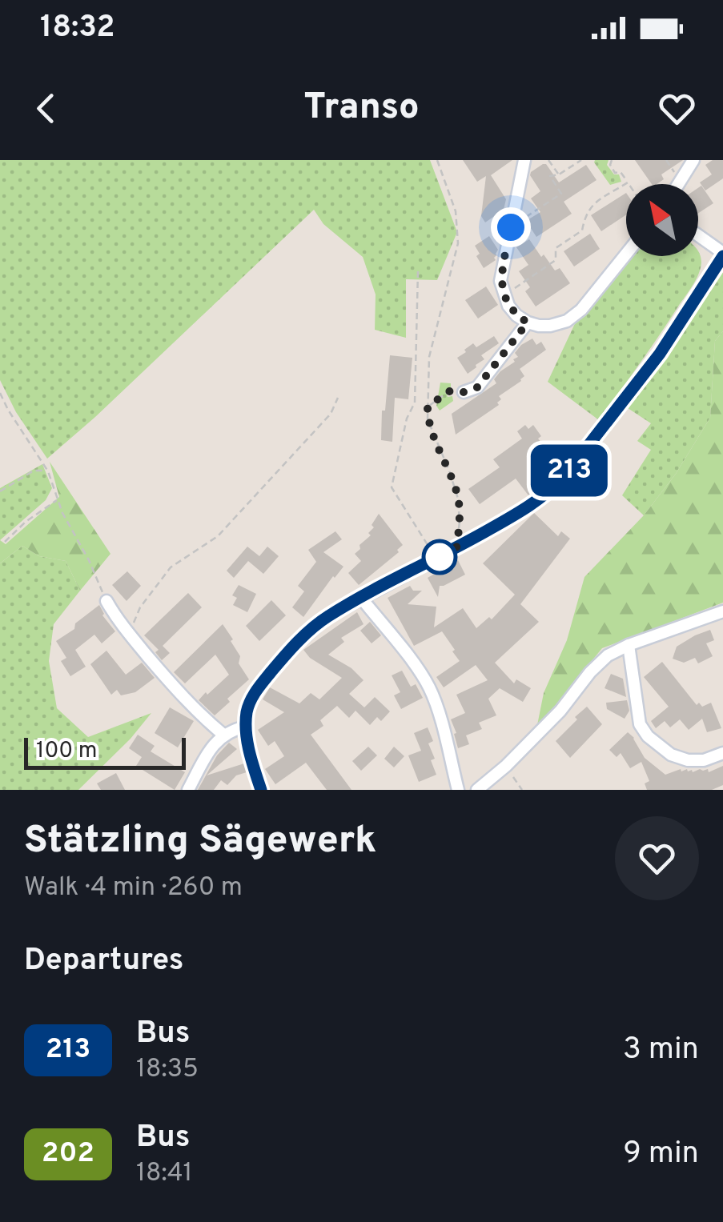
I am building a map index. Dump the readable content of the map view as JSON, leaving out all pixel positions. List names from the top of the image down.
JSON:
{
  "lines": ["bus line 213"],
  "scale_bar": "100 m",
  "north": "top left",
  "page": {
    "status": "18:32",
    "header": "Transo",
    "on_map": "213",
    "scale": "100 m",
    "heading": [
      ["Stätzling Sägewerk", "Walk · 4 min · 260 m"],
      "Departures"
    ],
    "list": [
      {
        "mark": "213",
        "name": "Bus",
        "note": "18:35",
        "value": "3 min"
      },
      {
        "mark": "202",
        "name": "Bus",
        "note": "18:41",
        "value": "9 min"
      }
    ]
  }
}
